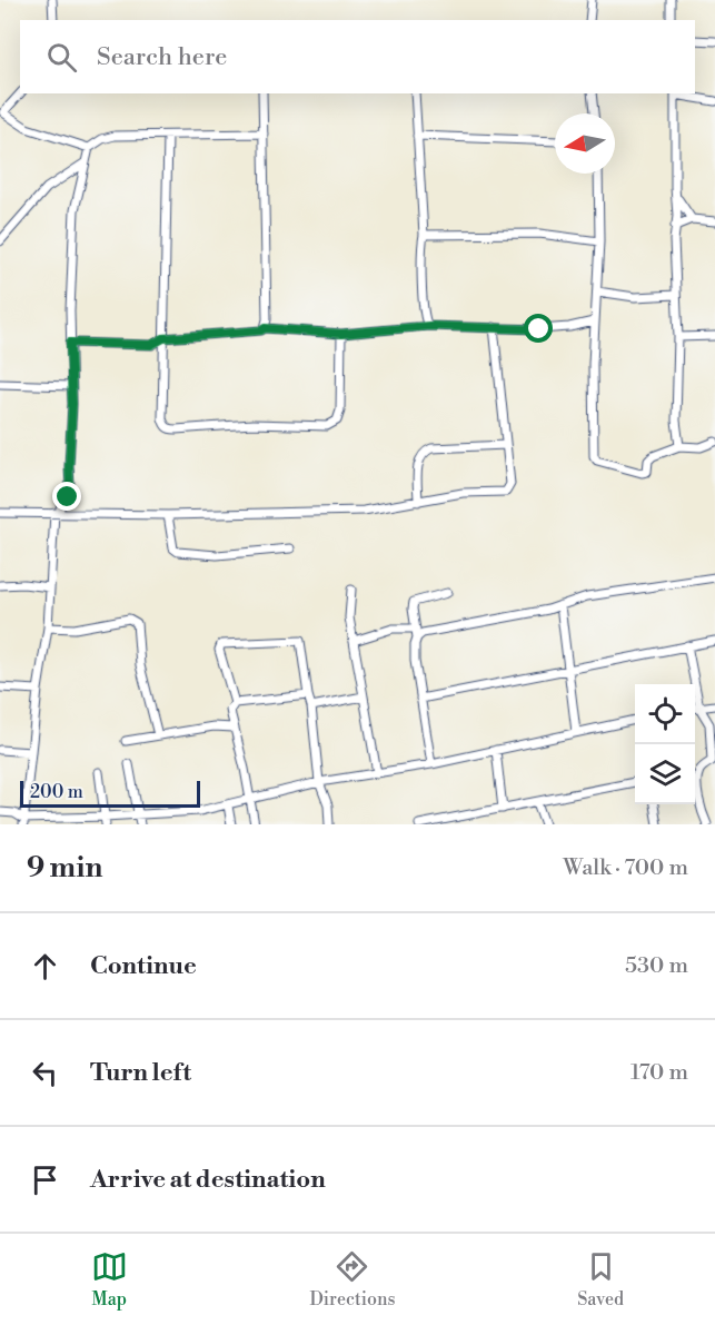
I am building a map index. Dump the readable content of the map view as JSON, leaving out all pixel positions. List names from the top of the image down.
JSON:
{
  "scale_bar": "200 m",
  "north": "left",
  "page": {
    "search": "Search here",
    "scale": "200 m",
    "heading": ["9 min", "Walk · 700 m"],
    "list": [
      ["Continue", "530 m"],
      ["Turn left", "170 m"],
      "Arrive at destination"
    ],
    "nav": ["Map", "Directions", "Saved"]
  }
}
